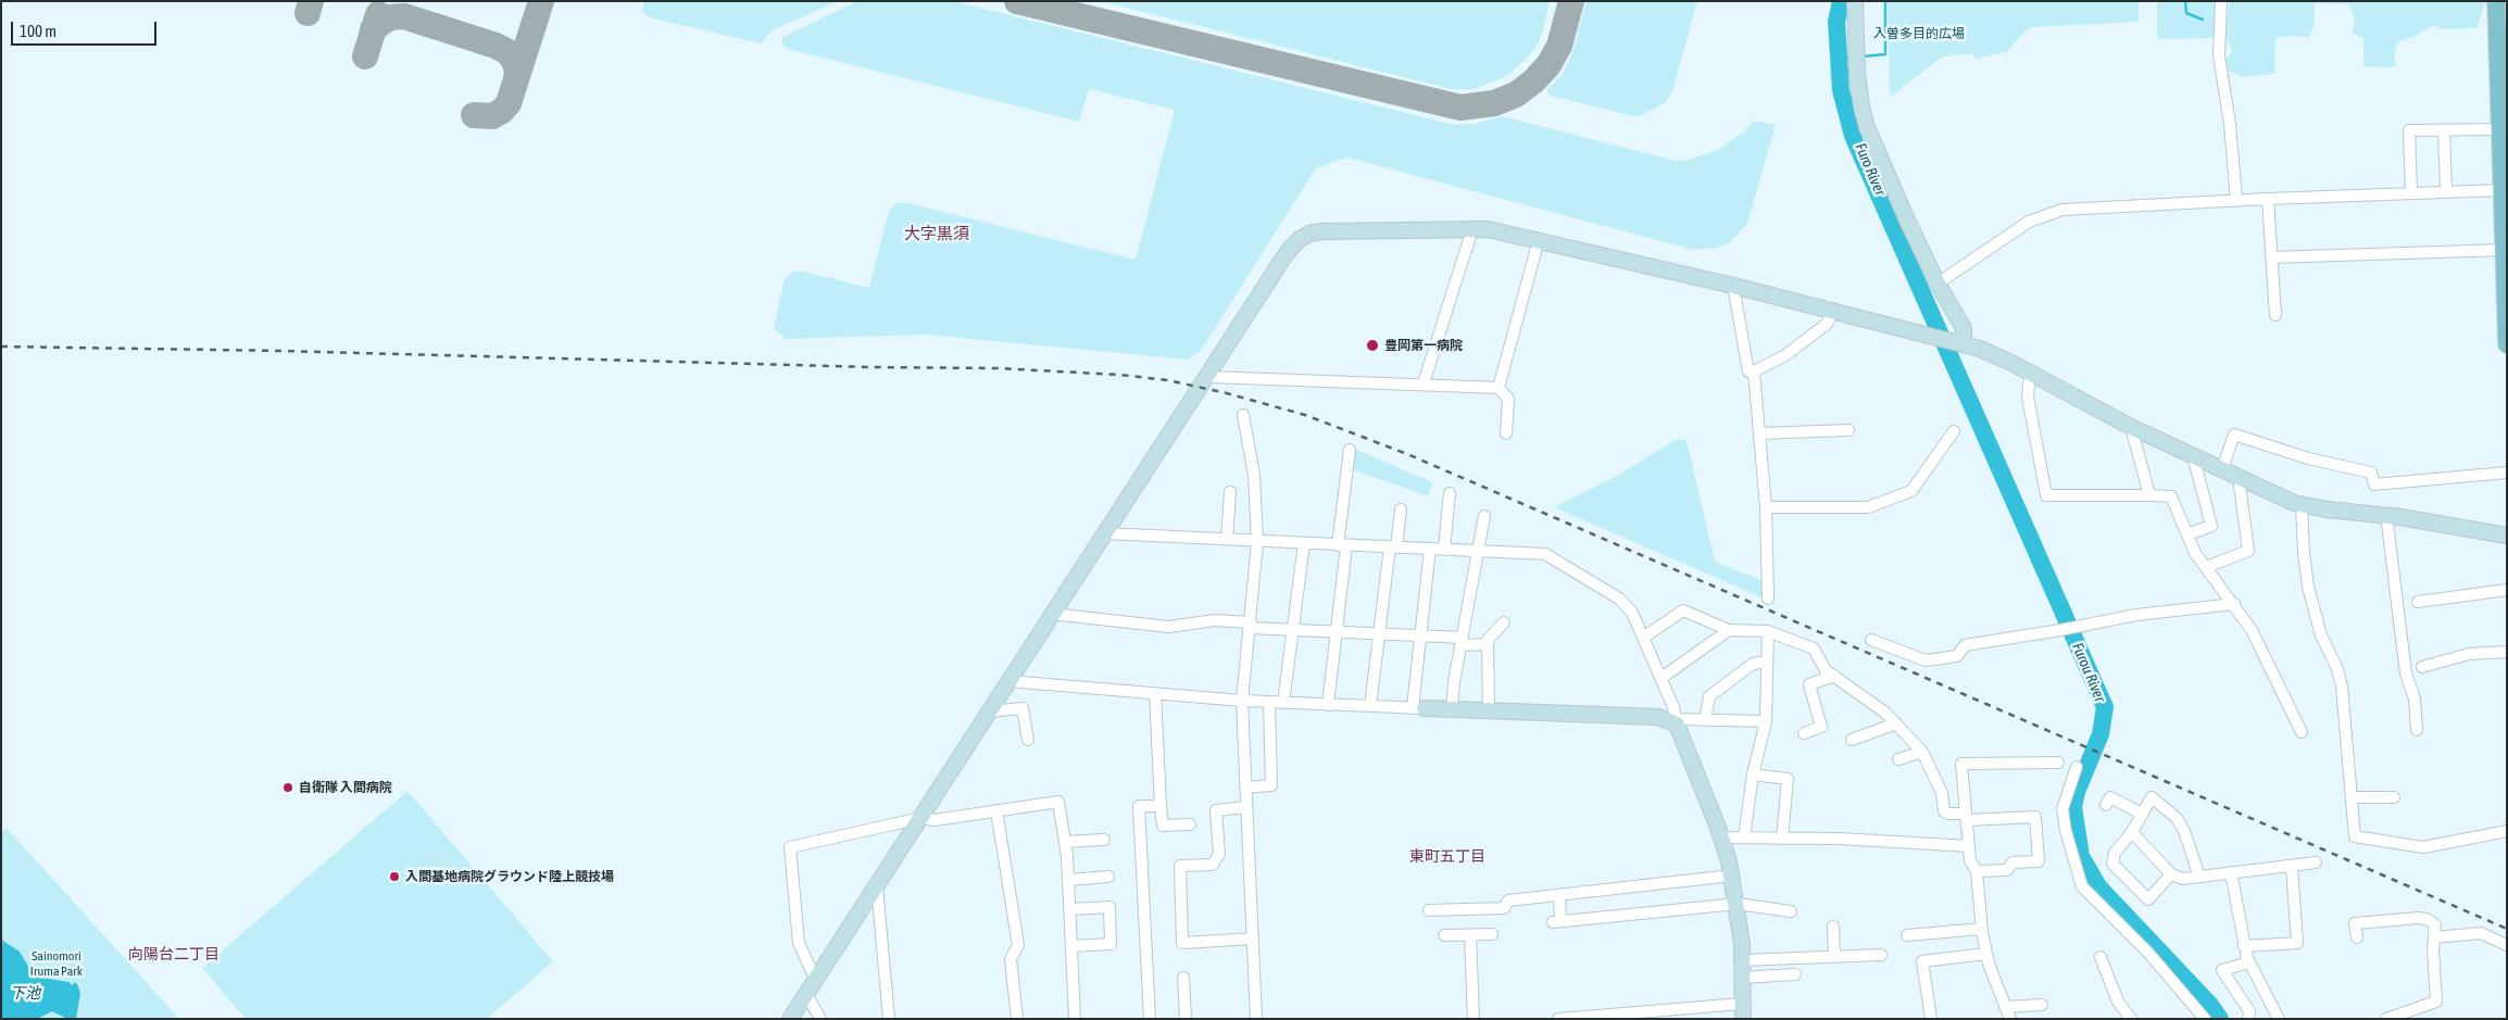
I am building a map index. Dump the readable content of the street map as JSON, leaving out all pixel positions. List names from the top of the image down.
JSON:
{
  "districts": ["大字黒須", "東町五丁目", "向陽台二丁目"],
  "water": ["Furo River", "Furou River", "下池"],
  "parks": ["入曽多目的広場", "Sainomori Iruma Park"],
  "places": ["豊岡第一病院", "自衛隊 入間病院", "入間基地病院グラウンド陸上競技場"],
  "scale_bar": "100 m"
}
